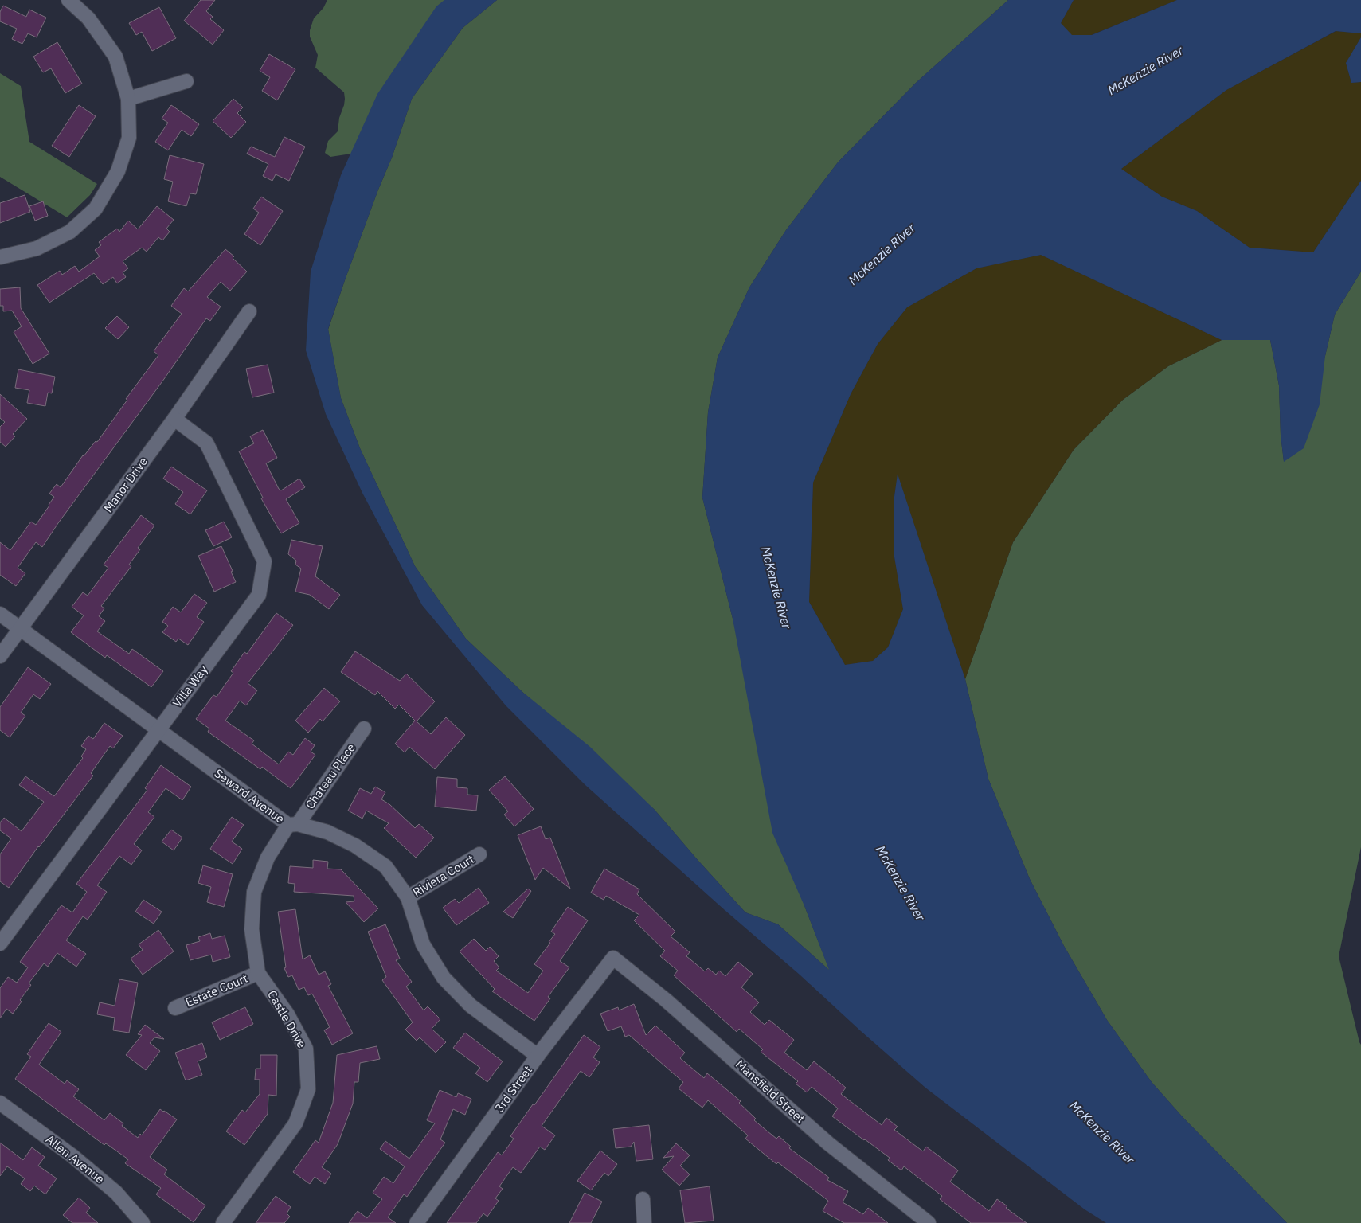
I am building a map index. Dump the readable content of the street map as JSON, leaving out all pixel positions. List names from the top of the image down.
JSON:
{
  "streets": {
    "street": [
      "Manor Drive",
      "Villa Way",
      "Chateau Place",
      "Seward Avenue",
      "Riviera Court",
      "Estate Court",
      "Castle Drive",
      "3rd Street",
      "Mansfield Street",
      "Allen Avenue"
    ]
  },
  "crossings": [
    ["Manor Drive", "Villa Way"],
    ["Manor Drive", "Seward Avenue"],
    ["Villa Way", "Seward Avenue"],
    ["Chateau Place", "Seward Avenue"],
    ["Chateau Place", "Castle Drive"],
    ["Seward Avenue", "Riviera Court"],
    ["Seward Avenue", "Castle Drive"],
    ["Seward Avenue", "3rd Street"],
    ["Estate Court", "Castle Drive"],
    ["3rd Street", "Mansfield Street"]
  ],
  "water": ["McKenzie River"]
}
